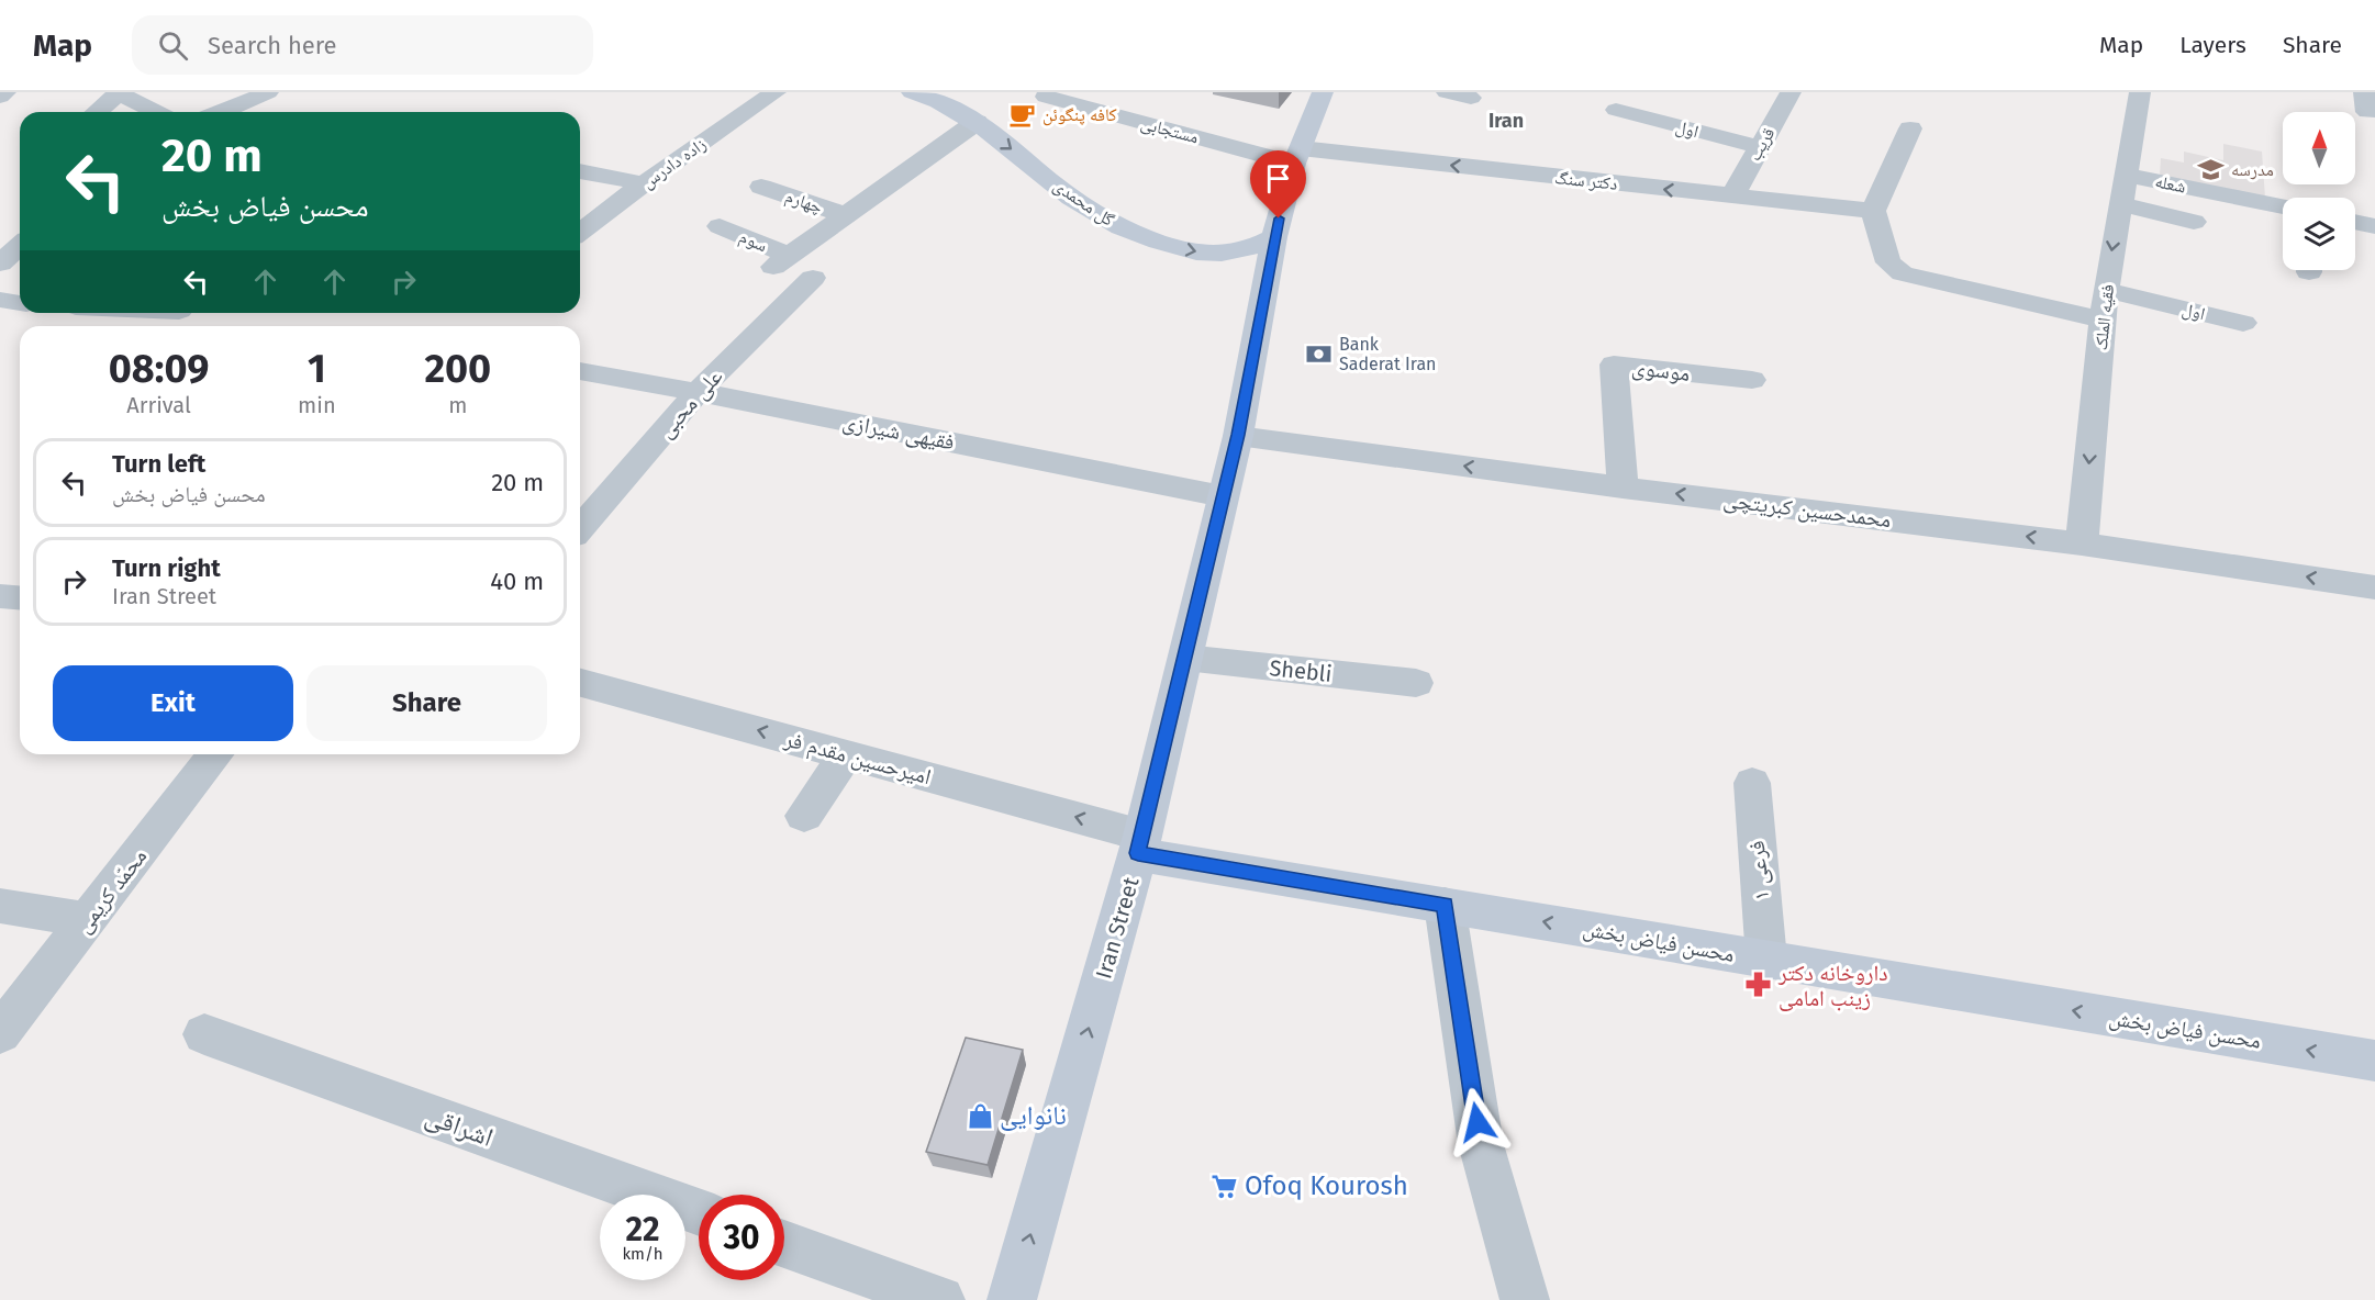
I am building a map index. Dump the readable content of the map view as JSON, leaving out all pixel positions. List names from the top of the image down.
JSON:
{
  "streets": {
    "street": [
      "اول",
      "مستجابی",
      "قریب",
      "زاده دادرس",
      "دکتر سنگ",
      "شعله",
      "چهارم",
      "گل محمدی",
      "سوم",
      "فقیه الملک",
      "موسوی",
      "علی محبی",
      "فقیهی شیرازی",
      "محمدحسین کبریتچی",
      "Shebli",
      "امیرحسین مقدم فر",
      "فرعی ۱",
      "محمّد کریمی",
      "Iran Street",
      "محسن فیاض بخش",
      "اشراقی"
    ]
  },
  "crossings": [
    ["اول", "قریب"],
    ["اول", "فقیه الملک"],
    ["مستجابی", "دکتر سنگ"],
    ["مستجابی", "Iran Street"],
    ["قریب", "دکتر سنگ"],
    ["دکتر سنگ", "Iran Street"],
    ["شعله", "فقیه الملک"],
    ["چهارم", "سوم"],
    ["گل محمدی", "Iran Street"],
    ["فقیه الملک", "محمدحسین کبریتچی"],
    ["موسوی", "محمدحسین کبریتچی"],
    ["علی محبی", "فقیهی شیرازی"],
    ["فقیهی شیرازی", "Iran Street"],
    ["محمدحسین کبریتچی", "Iran Street"],
    ["Shebli", "Iran Street"],
    ["امیرحسین مقدم فر", "Iran Street"],
    ["امیرحسین مقدم فر", "محسن فیاض بخش"],
    ["فرعی ۱", "محسن فیاض بخش"],
    ["Iran Street", "محسن فیاض بخش"]
  ],
  "one_way": [
    "دکتر سنگ",
    "گل محمدی",
    "فقیه الملک",
    "محمدحسین کبریتچی",
    "امیرحسین مقدم فر",
    "Iran Street",
    "محسن فیاض بخش"
  ],
  "districts": ["Iran"],
  "places": {
    "cafe": ["کافه پنگوئن"],
    "school or university": ["مدرسه"],
    "bank": ["Bank Saderat Iran"],
    "pharmacy": ["داروخانه دکتر زینب امامی"],
    "shop": ["نانوایی"],
    "supermarket": ["Ofoq Kourosh"]
  },
  "north": "top",
  "page": {
    "header": "Map",
    "search": "Search here",
    "nav": ["Map", "Layers", "Share"],
    "turn": ["20 m", "محسن فیاض بخش"],
    "eta": [
      "08:09",
      "Arrival",
      "1",
      "min",
      "200",
      "m"
    ],
    "list": [
      {
        "name": "Turn left",
        "note": "محسن فیاض بخش",
        "value": "20 m"
      },
      {
        "name": "Turn right",
        "note": "Iran Street",
        "value": "40 m"
      }
    ],
    "buttons": ["Exit", "Share"],
    "speed": "22 km/h",
    "limit": "30"
  }
}
